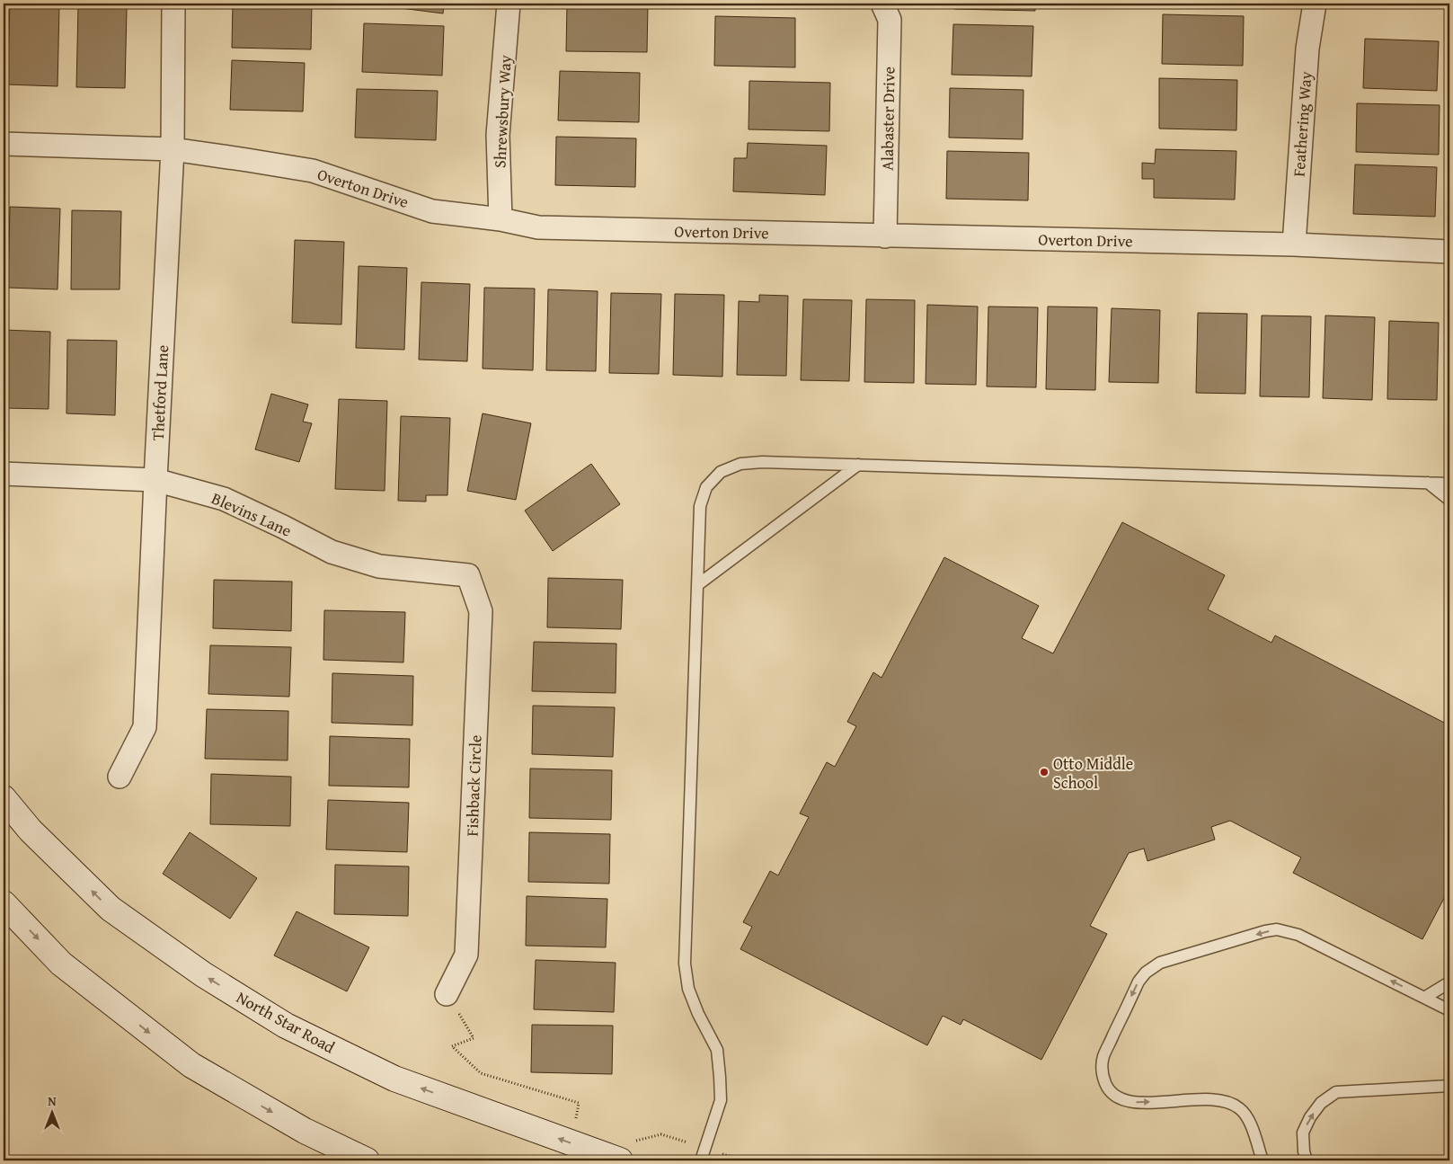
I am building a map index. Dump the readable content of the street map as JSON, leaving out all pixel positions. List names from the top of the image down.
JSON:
{
  "streets": {
    "main road": ["North Star Road"],
    "street": [
      "Shrewsbury Way",
      "Alabaster Drive",
      "Feathering Way",
      "Overton Drive",
      "Thetford Lane",
      "Blevins Lane",
      "Fishback Circle"
    ]
  },
  "crossings": [
    ["Shrewsbury Way", "Overton Drive"],
    ["Alabaster Drive", "Overton Drive"],
    ["Feathering Way", "Overton Drive"],
    ["Overton Drive", "Thetford Lane"],
    ["Thetford Lane", "Blevins Lane"],
    ["Blevins Lane", "Fishback Circle"]
  ],
  "places": ["Otto Middle School"],
  "north": "top"
}
